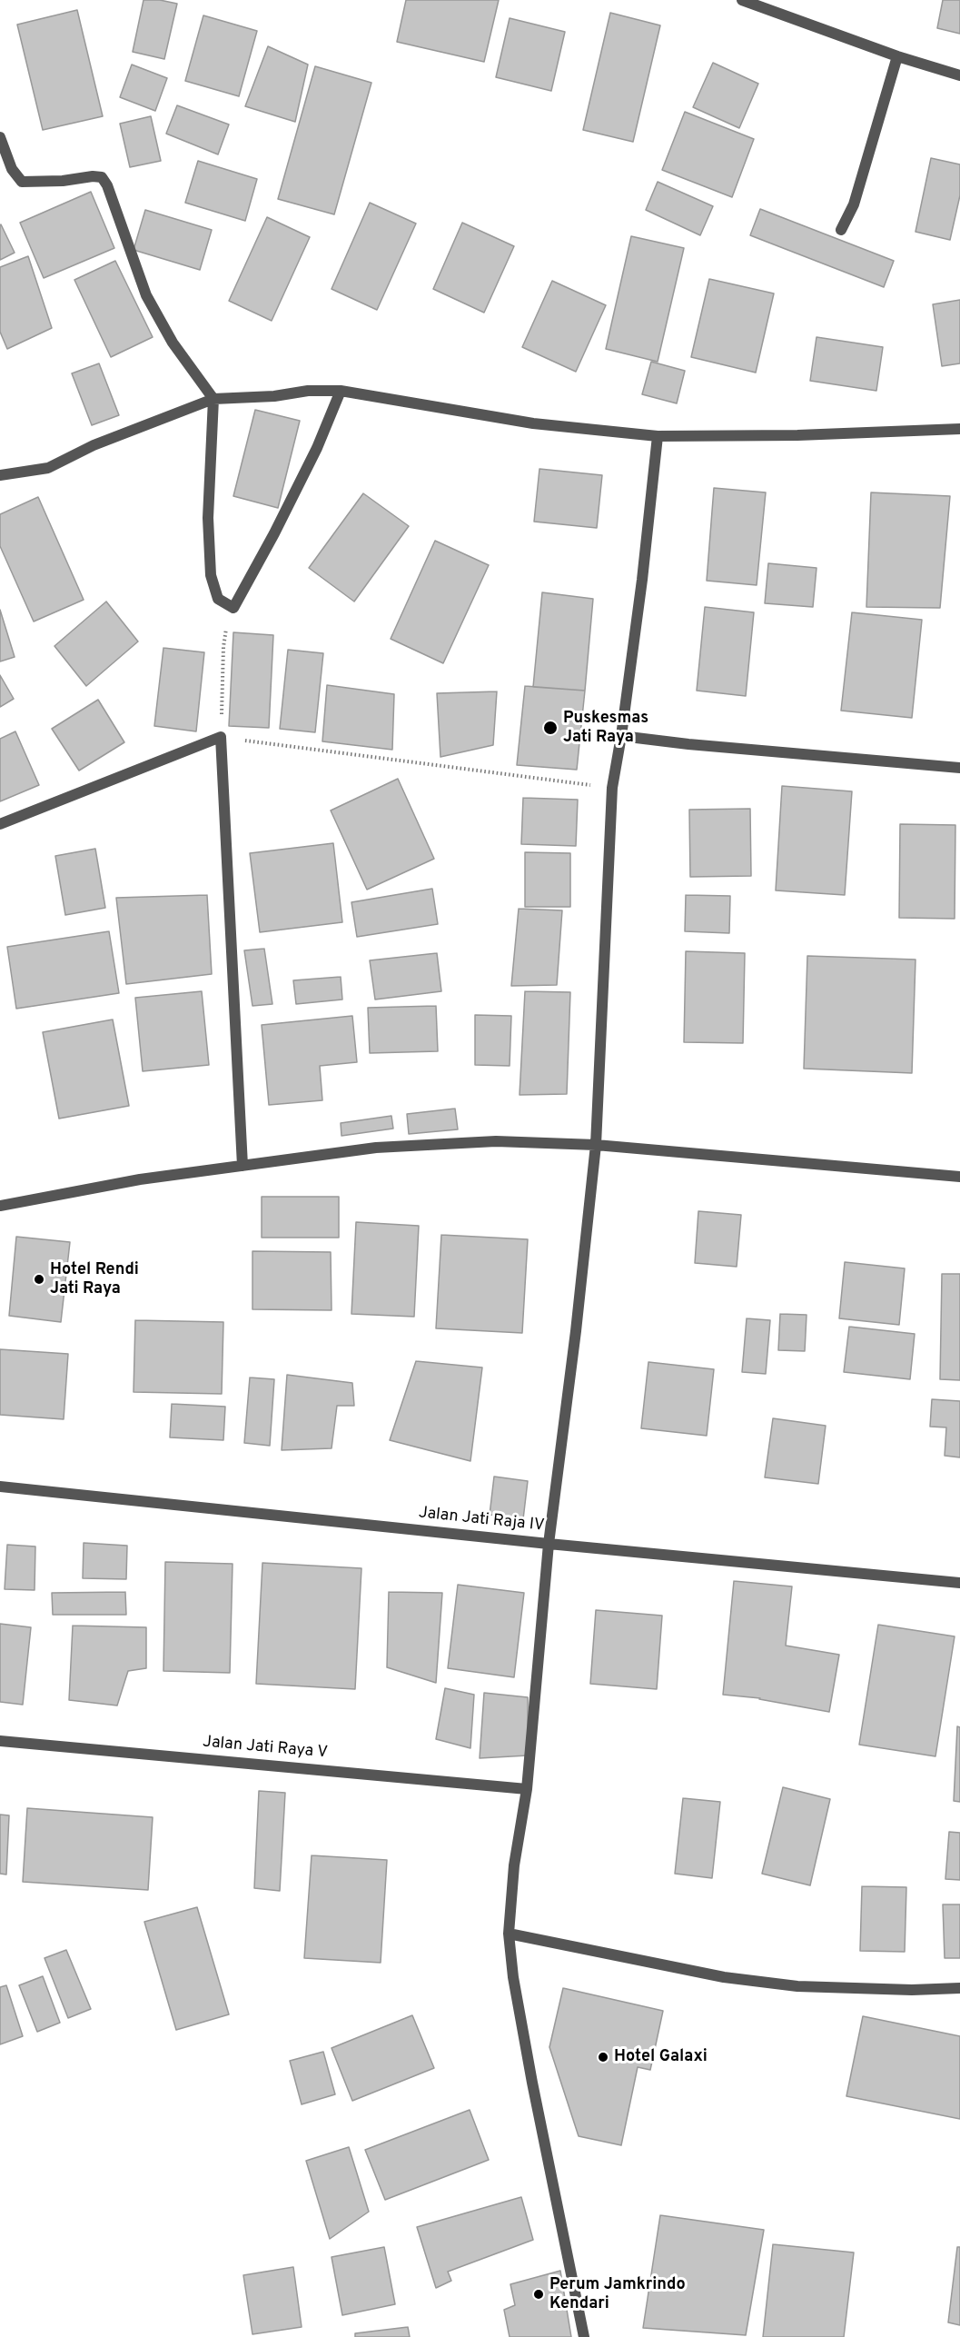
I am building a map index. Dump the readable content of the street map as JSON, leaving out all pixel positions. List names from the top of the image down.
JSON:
{
  "streets": {
    "street": ["Jalan Jati Raja IV", "Jalan Jati Raya V"]
  },
  "places": [
    "Puskesmas Jati Raya",
    "Hotel Rendi Jati Raya",
    "Hotel Galaxi",
    "Perum Jamkrindo Kendari"
  ]
}
